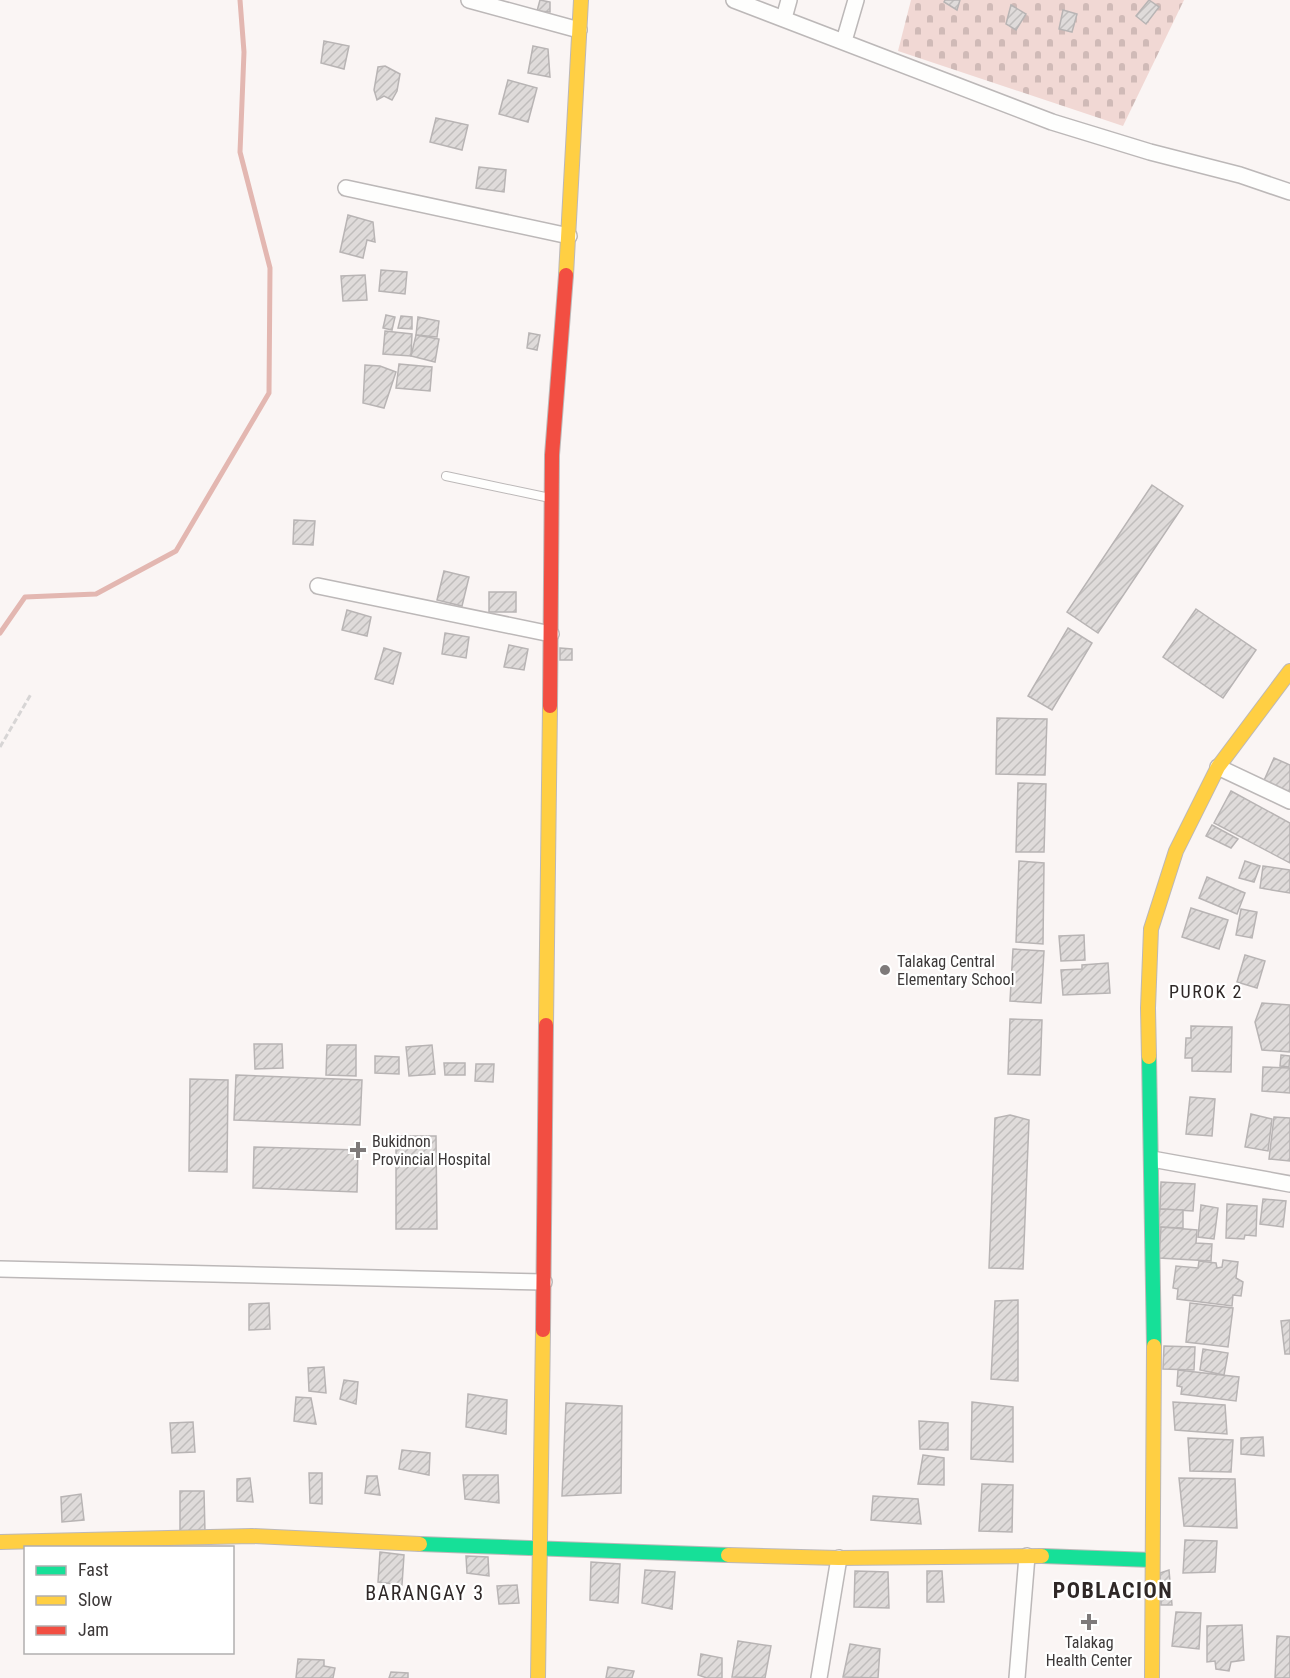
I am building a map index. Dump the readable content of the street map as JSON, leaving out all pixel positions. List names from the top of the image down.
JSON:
{
  "districts": ["PUROK 2", "POBLACION", "BARANGAY 3"],
  "places": {
    "other": ["Talakag Central Elementary School"],
    "health": ["Bukidnon Provincial Hospital", "Talakag Health Center"]
  },
  "legend": ["Fast", "Slow", "Jam"]
}
